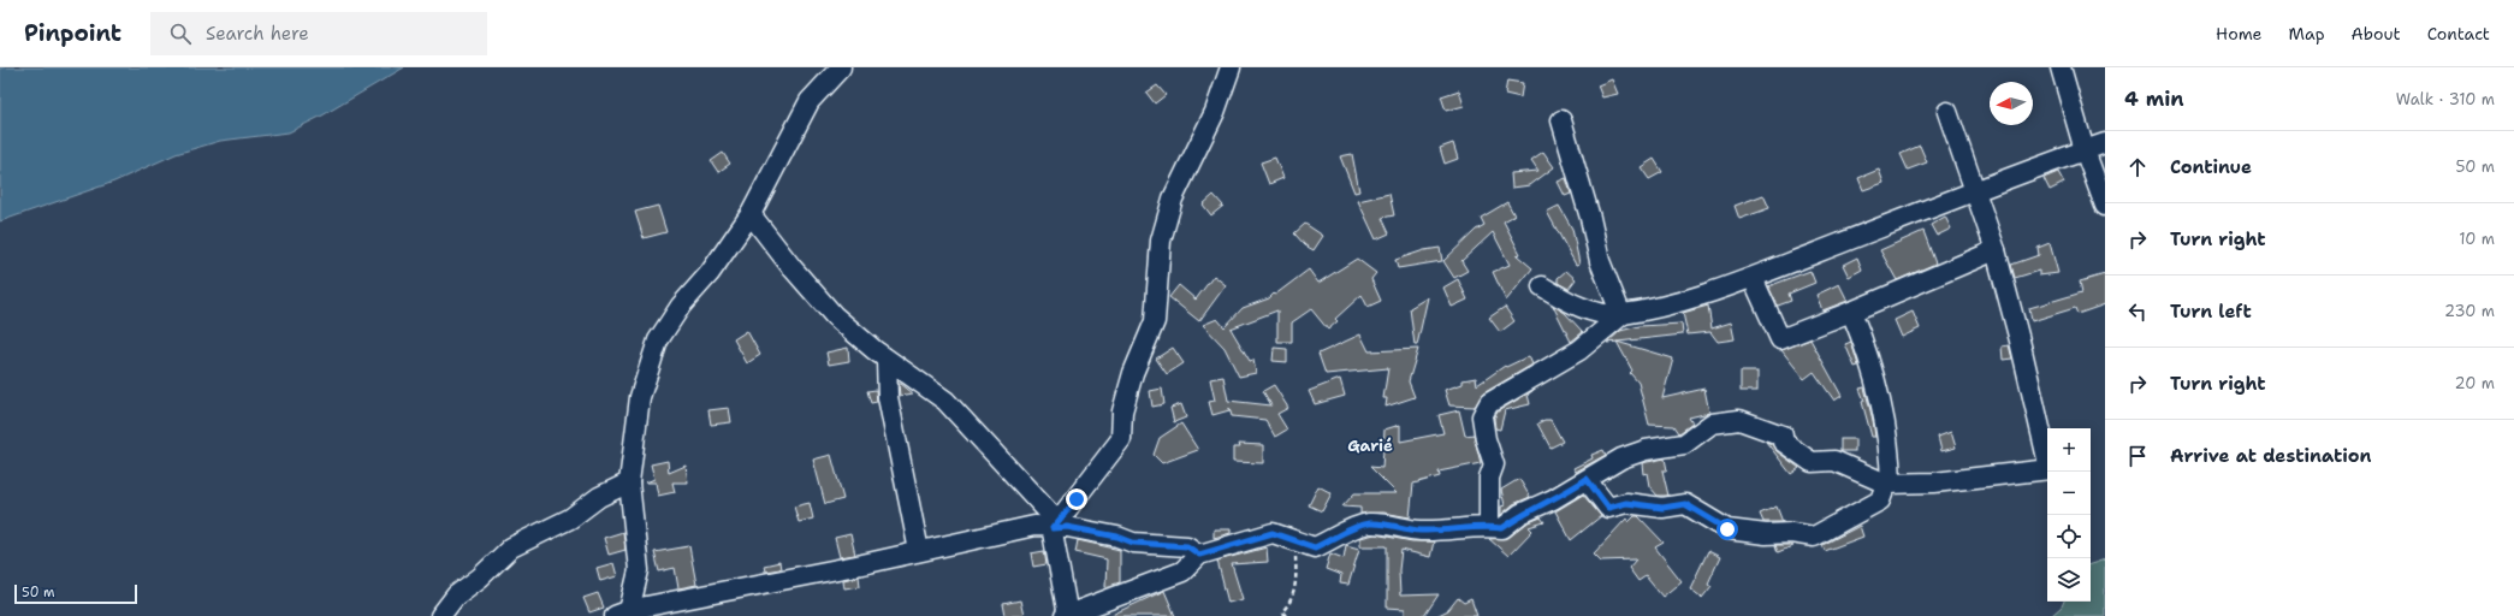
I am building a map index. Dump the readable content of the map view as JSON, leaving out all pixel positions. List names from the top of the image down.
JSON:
{
  "districts": ["Garié"],
  "scale_bar": "50 m",
  "north": "left",
  "page": {
    "header": "Pinpoint",
    "search": "Search here",
    "nav": [
      "Home",
      "Map",
      "About",
      "Contact"
    ],
    "heading": ["4 min", "Walk · 310 m"],
    "list": [
      ["Continue", "50 m"],
      ["Turn right", "10 m"],
      ["Turn left", "230 m"],
      ["Turn right", "20 m"],
      "Arrive at destination"
    ],
    "map_buttons": ["+", "−"],
    "scale": "50 m"
  }
}
